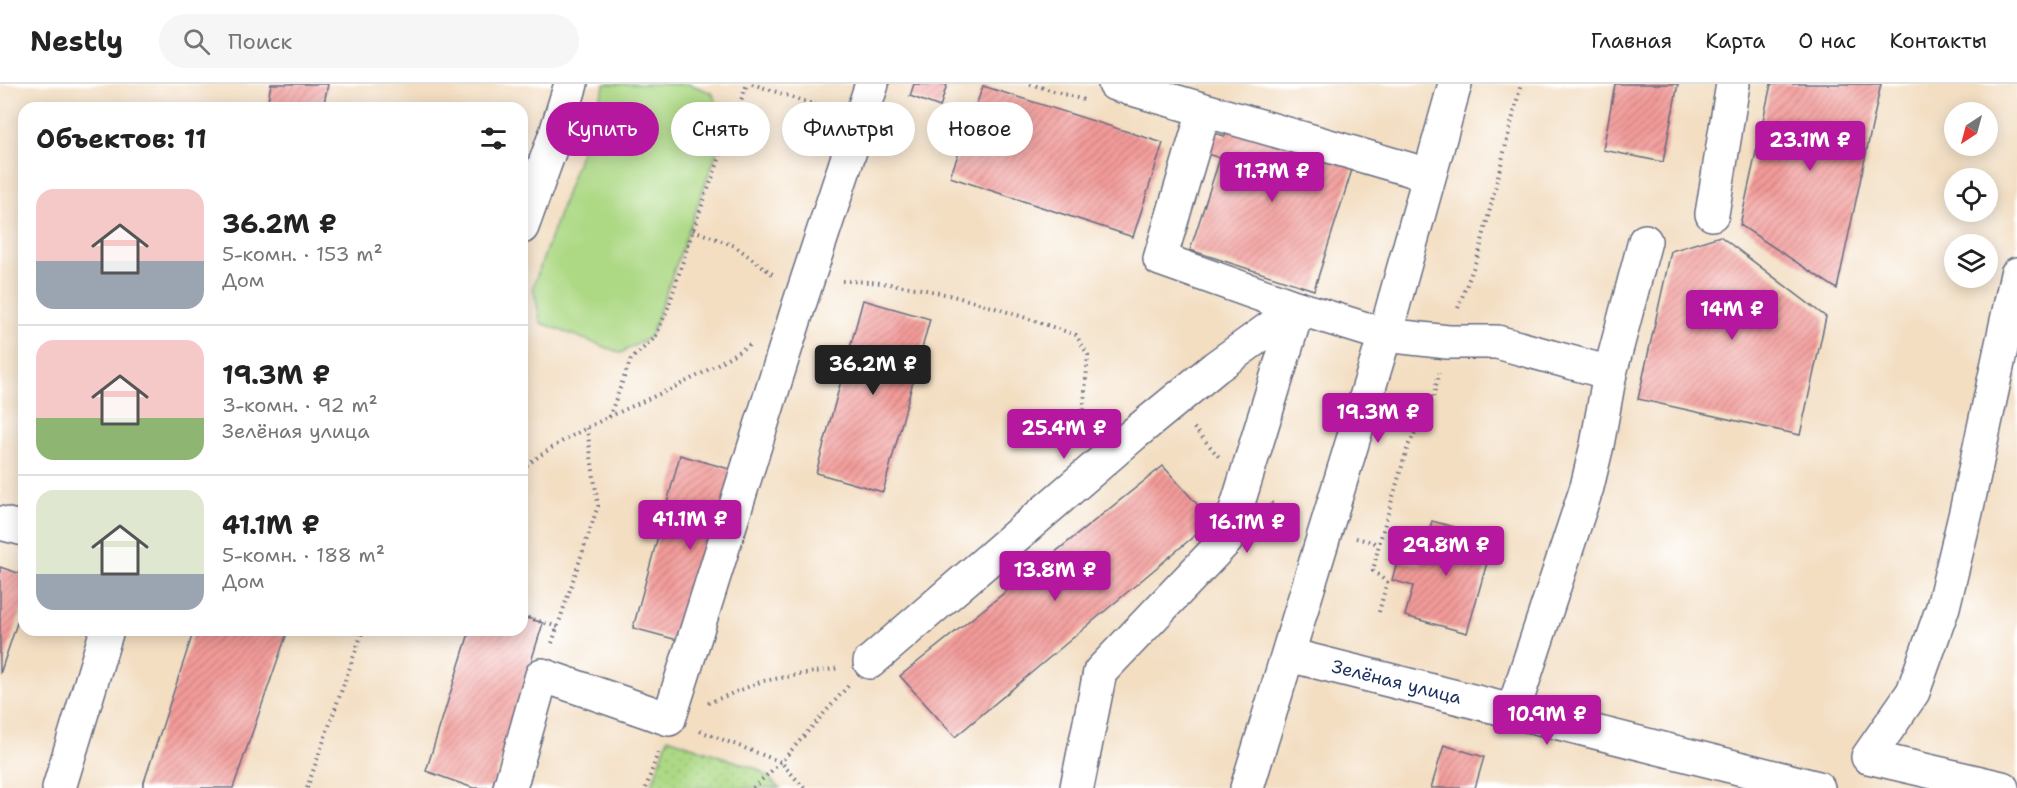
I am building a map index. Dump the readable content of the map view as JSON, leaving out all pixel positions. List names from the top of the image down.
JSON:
{
  "streets": {
    "street": ["Зелёная улица"]
  },
  "north": "bottom left",
  "page": {
    "header": "Nestly",
    "search": "Поиск",
    "nav": [
      "Главная",
      "Карта",
      "О нас",
      "Контакты"
    ],
    "chip": [
      "Купить",
      "Снять",
      "Фильтры",
      "Новое"
    ],
    "heading": "Объектов: 11",
    "price": [
      "23.1M ₽",
      "11.7M ₽",
      "14M ₽",
      "36.2M ₽",
      "19.3M ₽",
      "25.4M ₽",
      "41.1M ₽",
      "16.1M ₽",
      "29.8M ₽",
      "13.8M ₽",
      "10.9M ₽"
    ],
    "list": [
      {
        "name": "36.2M ₽",
        "note": "5-комн. · 153 m² · Дом"
      },
      {
        "name": "19.3M ₽",
        "note": "3-комн. · 92 m² · Зелёная улица"
      },
      {
        "name": "41.1M ₽",
        "note": "5-комн. · 188 m² · Дом"
      }
    ]
  }
}
